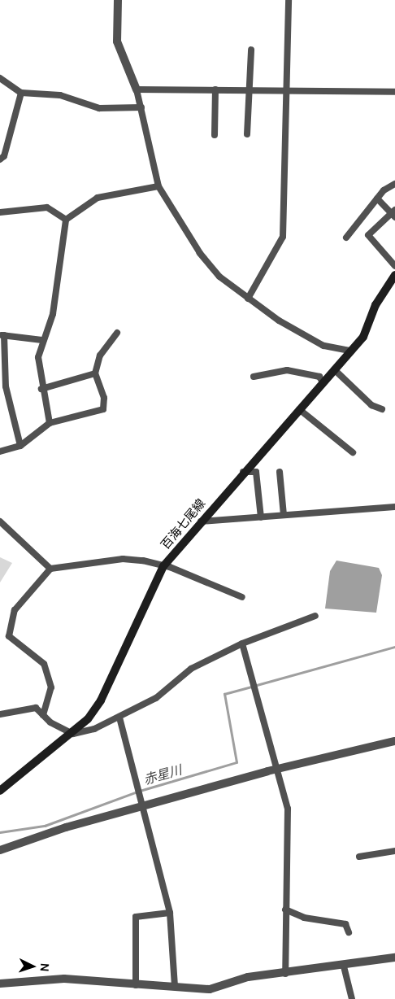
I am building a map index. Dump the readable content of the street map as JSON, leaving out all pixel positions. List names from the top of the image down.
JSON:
{
  "streets": {
    "main road": ["百海七尾線"]
  },
  "water": ["赤星川"],
  "north": "right"
}
